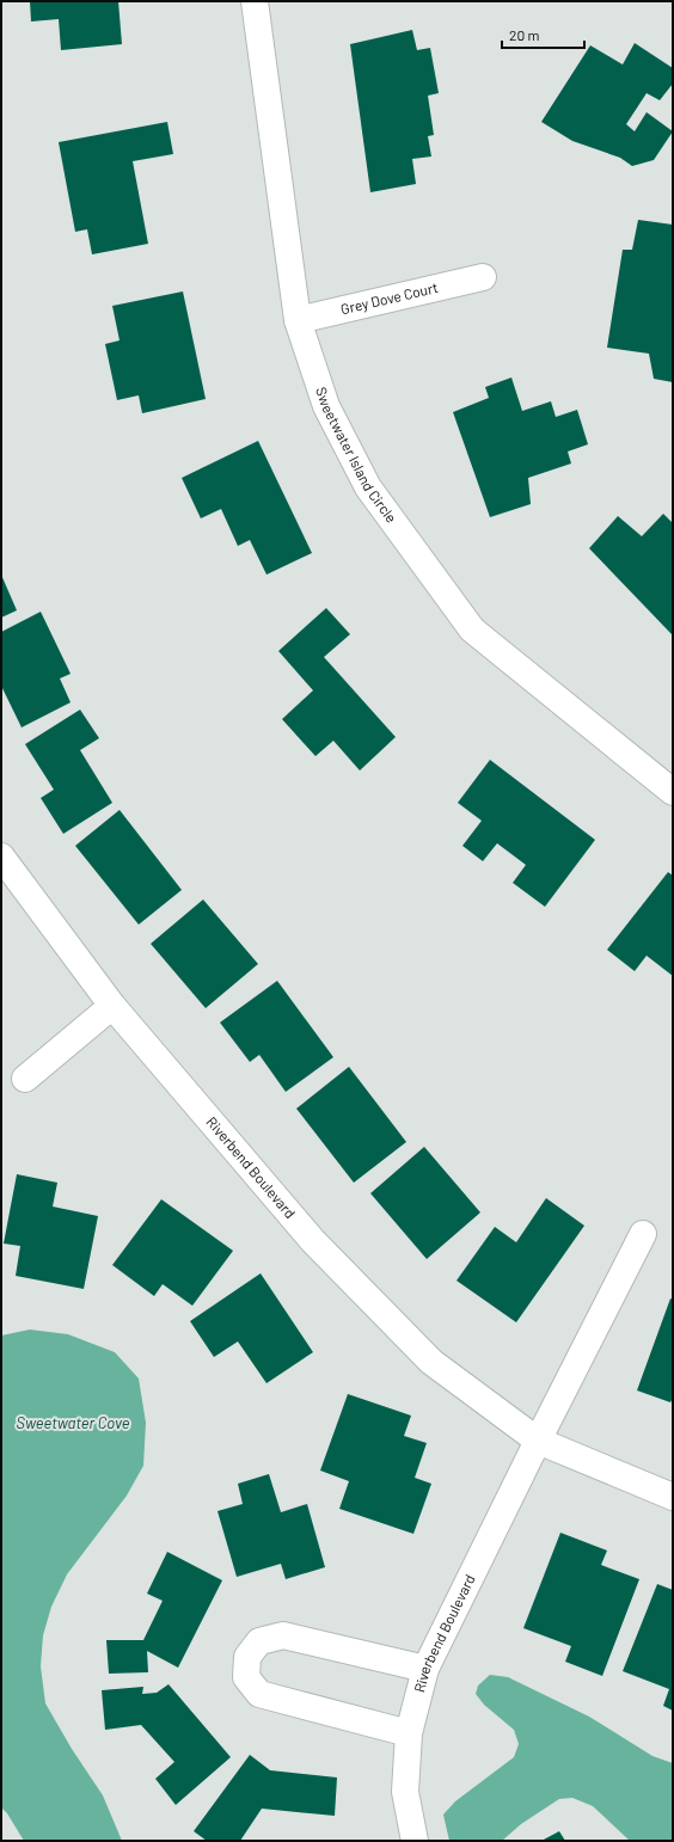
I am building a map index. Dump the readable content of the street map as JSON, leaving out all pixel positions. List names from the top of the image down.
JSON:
{
  "streets": {
    "street": ["Grey Dove Court", "Sweetwater Island Circle", "Riverbend Boulevard"]
  },
  "crossings": [
    ["Grey Dove Court", "Sweetwater Island Circle"]
  ],
  "water": ["Sweetwater Cove"],
  "scale_bar": "20 m"
}
